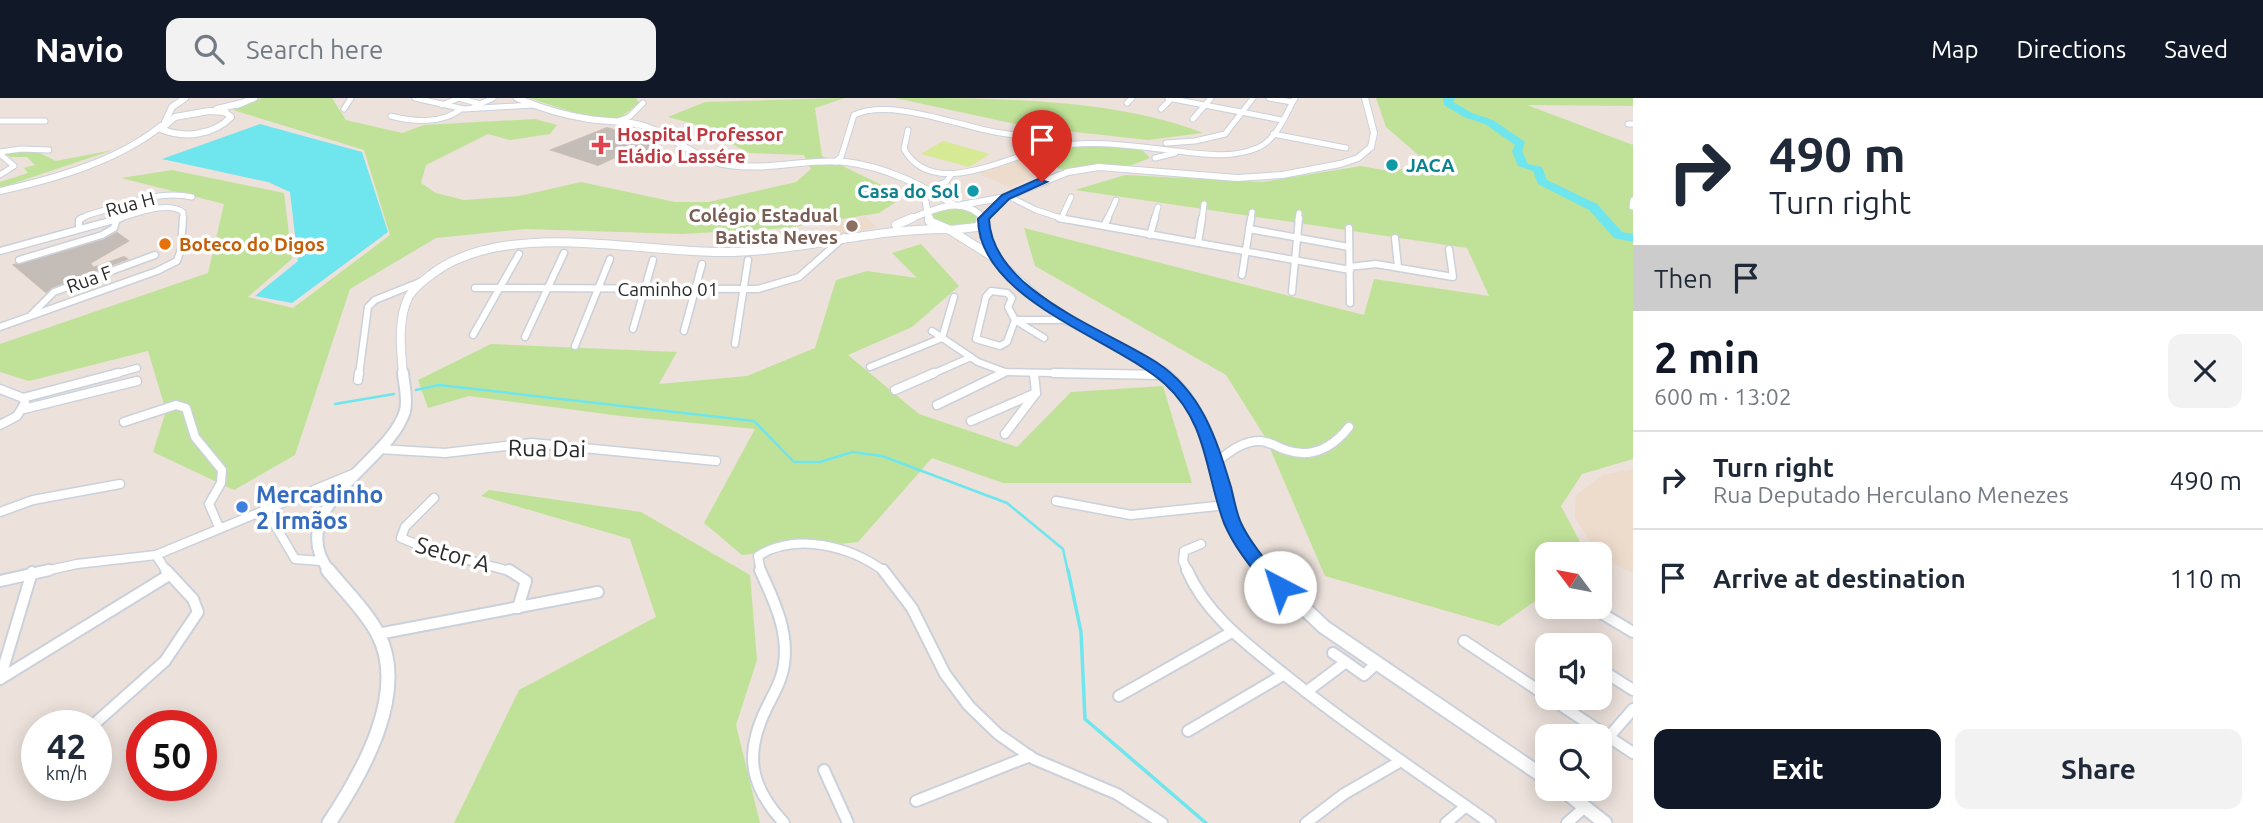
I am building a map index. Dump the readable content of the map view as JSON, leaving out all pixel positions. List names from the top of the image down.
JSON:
{
  "streets": {
    "street": [
      "Rua H",
      "Rua F",
      "Caminho 01",
      "Rua Dai",
      "Setor A"
    ]
  },
  "places": {
    "health": ["Hospital Professor Eládio Lassére"],
    "other": [
      "JACA",
      "Casa do Sol",
      "Colégio Estadual Batista Neves",
      "Boteco do Digos",
      "Mercadinho 2 Irmãos"
    ]
  },
  "north": "top left",
  "page": {
    "header": "Navio",
    "search": "Search here",
    "nav": ["Map", "Directions", "Saved"],
    "turn": ["490 m", "Turn right"],
    "then": "Then",
    "heading": ["2 min", "600 m · 13:02"],
    "list": [
      {
        "name": "Turn right",
        "note": "Rua Deputado Herculano Menezes",
        "value": "490 m"
      },
      {
        "name": "Arrive at destination",
        "value": "110 m"
      }
    ],
    "speed": "42 km/h",
    "limit": "50",
    "buttons": ["Exit", "Share"]
  }
}
